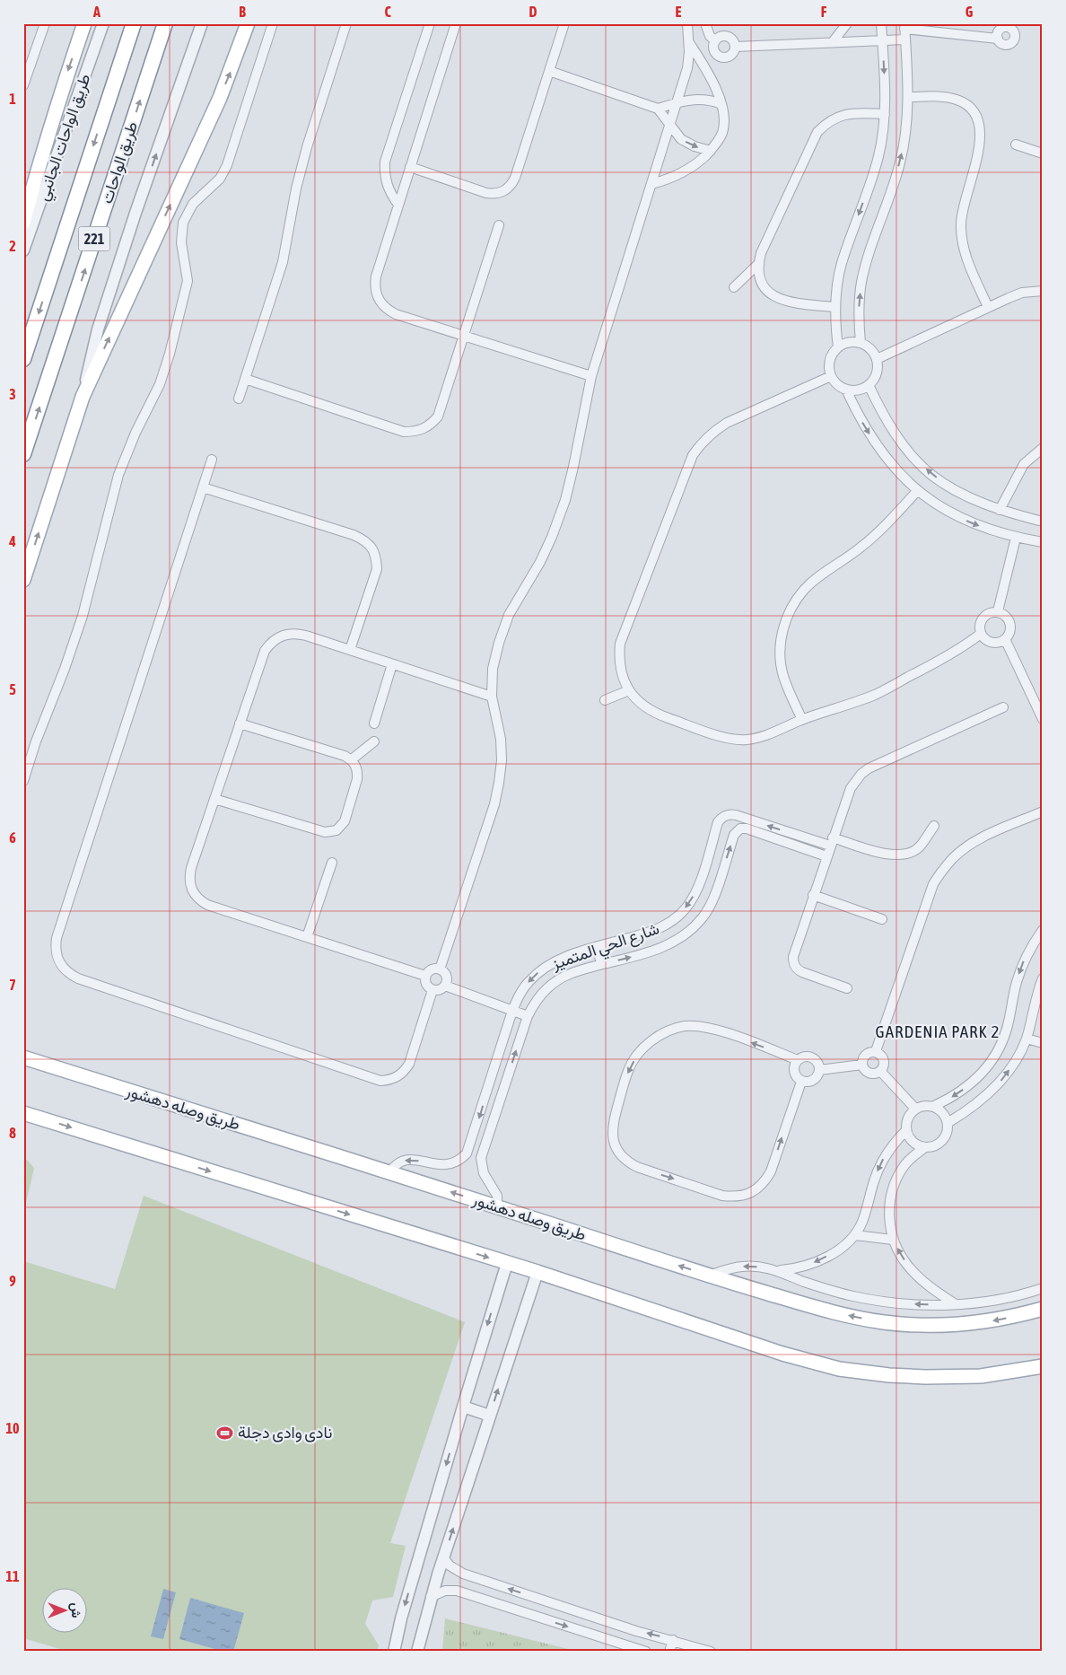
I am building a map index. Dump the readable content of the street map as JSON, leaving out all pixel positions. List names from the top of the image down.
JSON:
{
  "streets": {
    "highway": ["طريق الواحات", "221"],
    "main road": ["طريق وصله دهشور"],
    "street": ["طريق الواحات الجانبي", "شارع الحي المتميز"]
  },
  "districts": ["GARDENIA PARK 2"],
  "places": {
    "sports": ["نادى وادى دجلة"]
  },
  "north": "right",
  "grid": {
    "columns": [
      "A",
      "B",
      "C",
      "D",
      "E",
      "F",
      "G"
    ],
    "rows": [
      "1",
      "2",
      "3",
      "4",
      "5",
      "6",
      "7",
      "8",
      "9",
      "10",
      "11"
    ]
  }
}
